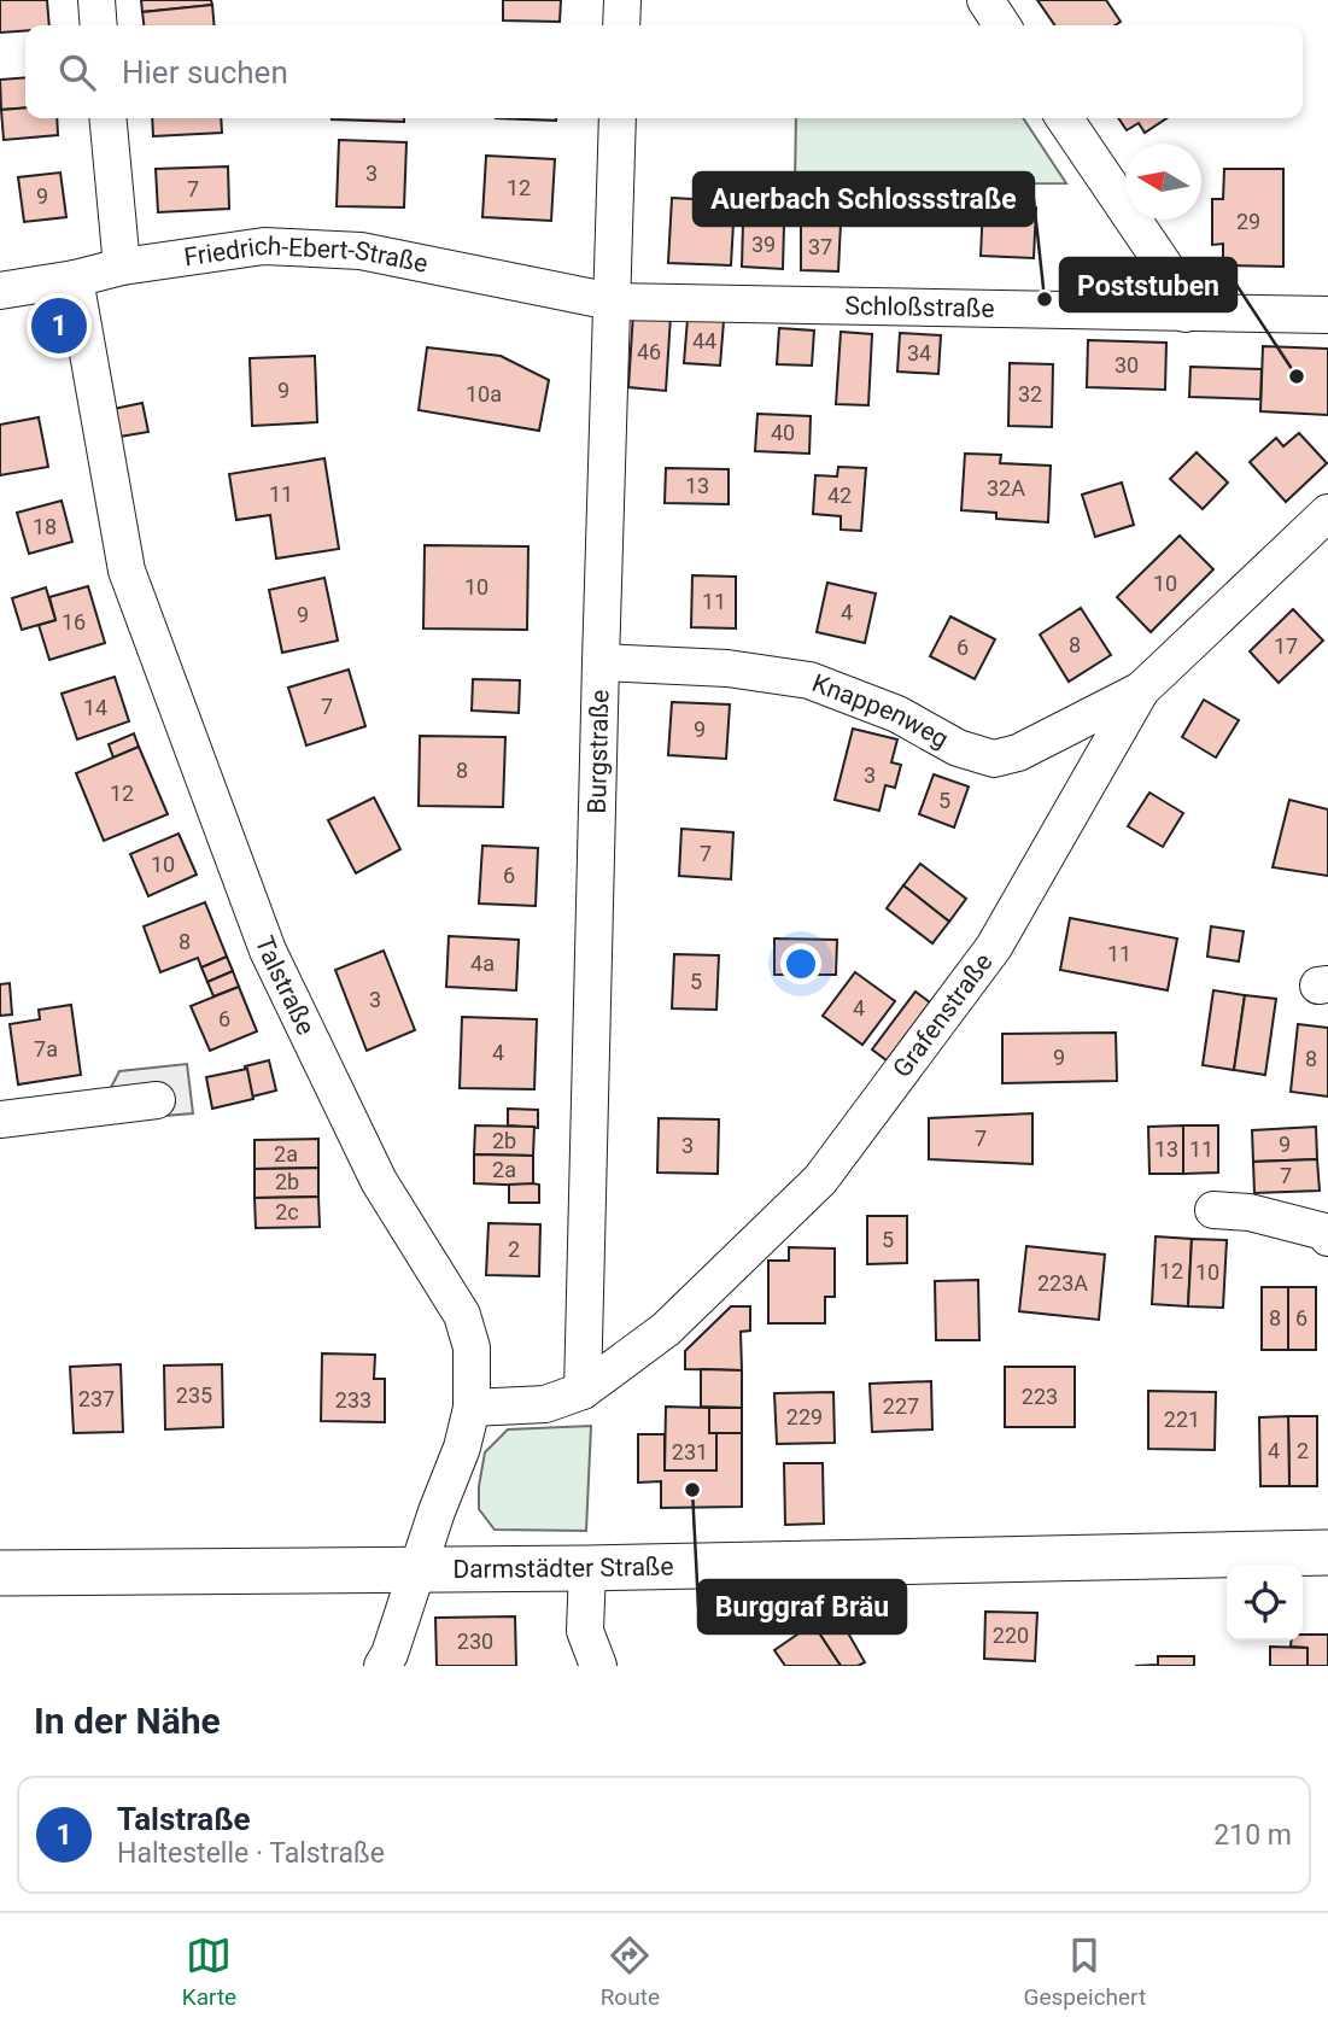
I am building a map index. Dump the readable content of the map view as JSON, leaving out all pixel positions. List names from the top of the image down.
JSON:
{
  "streets": {
    "main road": ["Darmstädter Straße"],
    "street": [
      "Friedrich-Ebert-Straße",
      "Schloßstraße",
      "Knappenweg",
      "Burgstraße",
      "Talstraße",
      "Grafenstraße"
    ]
  },
  "crossings": [
    ["Friedrich-Ebert-Straße", "Schloßstraße"],
    ["Friedrich-Ebert-Straße", "Burgstraße"],
    ["Friedrich-Ebert-Straße", "Talstraße"],
    ["Schloßstraße", "Burgstraße"],
    ["Knappenweg", "Burgstraße"],
    ["Knappenweg", "Grafenstraße"],
    ["Burgstraße", "Grafenstraße"],
    ["Talstraße", "Grafenstraße"],
    ["Talstraße", "Darmstädter Straße"]
  ],
  "places": ["Auerbach Schlossstraße", "Poststuben", "Burggraf Bräu"],
  "house_numbers": [
    "3",
    "12",
    "7",
    "9",
    "29",
    "39",
    "37",
    "44",
    "46",
    "34",
    "30",
    "9",
    "10a",
    "32",
    "40",
    "13",
    "32A",
    "11",
    "42",
    "18",
    "10",
    "10",
    "11",
    "4",
    "9",
    "16",
    "8",
    "17",
    "6",
    "7",
    "14",
    "9",
    "8",
    "3",
    "12",
    "5",
    "7",
    "10",
    "6",
    "8",
    "11",
    "4a",
    "5",
    "3",
    "4",
    "6",
    "7a",
    "4",
    "9",
    "8",
    "7",
    "2b",
    "9",
    "3",
    "13",
    "11",
    "2a",
    "2a",
    "7",
    "2b",
    "2c",
    "5",
    "2",
    "12",
    "10",
    "223A",
    "8",
    "6",
    "235",
    "223",
    "237",
    "233",
    "227",
    "229",
    "221",
    "4",
    "2",
    "231",
    "220",
    "230"
  ],
  "north": "left",
  "page": {
    "search": "Hier suchen",
    "pins": "1",
    "heading": "In der Nähe",
    "list": [
      {
        "mark": "1",
        "name": "Talstraße",
        "note": "Haltestelle · Talstraße",
        "value": "210 m"
      }
    ],
    "nav": ["Karte", "Route", "Gespeichert"]
  }
}
